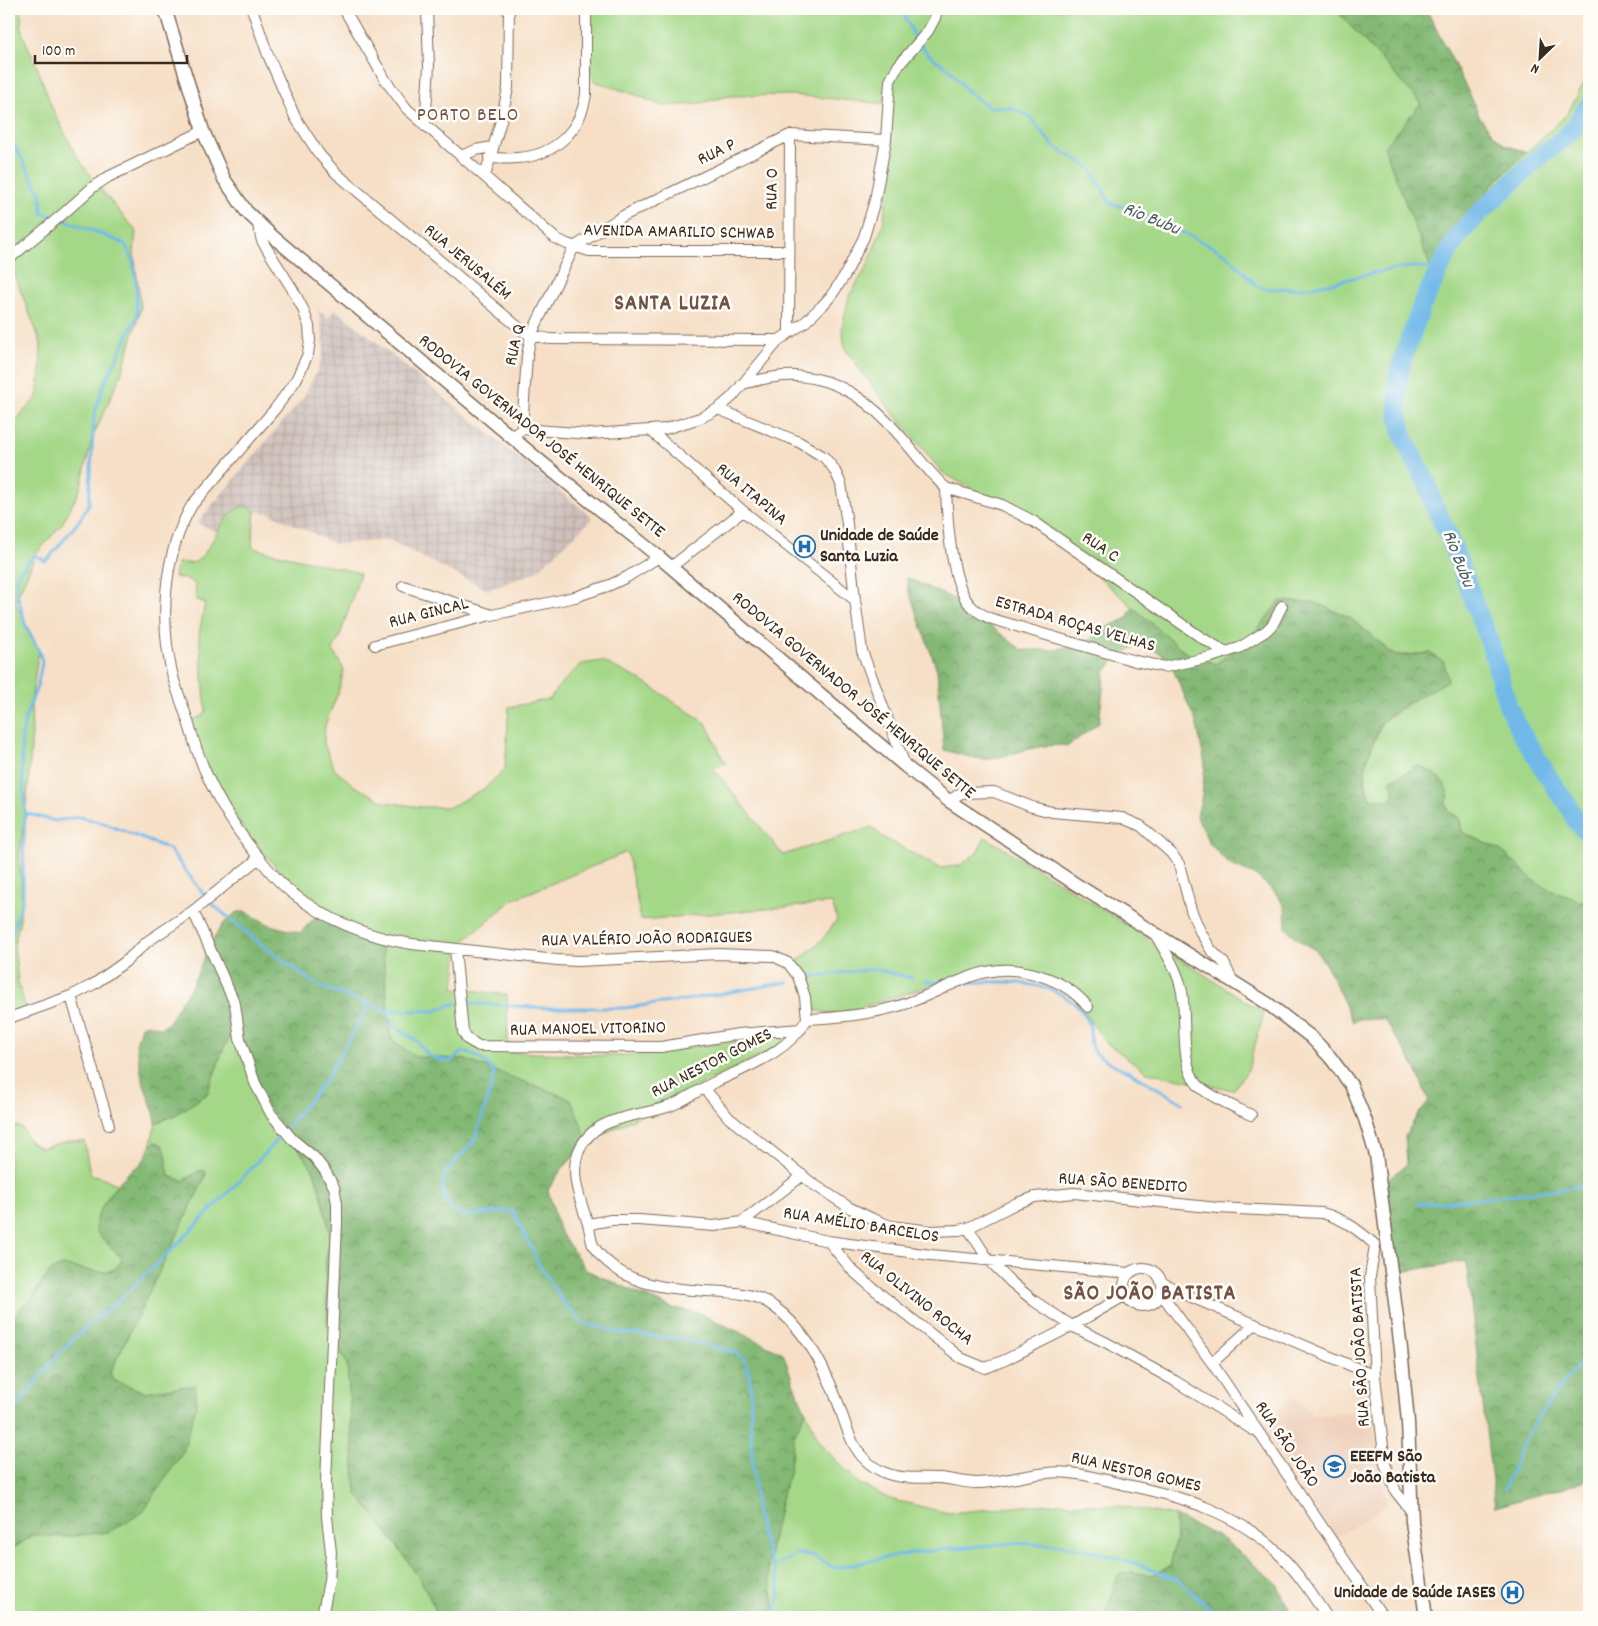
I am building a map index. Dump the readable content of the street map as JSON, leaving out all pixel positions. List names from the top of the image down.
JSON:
{
  "streets": {
    "main road": ["RODOVIA GOVERNADOR JOSÉ HENRIQUE SETTE"],
    "street": [
      "RUA P",
      "RUA O",
      "AVENIDA AMARILIO SCHWAB",
      "RUA JERUSALÉM",
      "RUA Q",
      "RUA ITAPINA",
      "RUA C",
      "RUA GINCAL",
      "ESTRADA ROÇAS VELHAS",
      "RUA VALÉRIO JOÃO RODRIGUES",
      "RUA MANOEL VITORINO",
      "RUA NESTOR GOMES",
      "RUA SÃO BENEDITO",
      "RUA AMÉLIO BARCELOS",
      "RUA OLIVINO ROCHA",
      "RUA SÃO JOÃO BATISTA",
      "RUA SÃO JOÃO"
    ]
  },
  "crossings": [
    ["RUA P", "RUA O"],
    ["RUA P", "AVENIDA AMARILIO SCHWAB"],
    ["RUA P", "RUA Q"],
    ["RUA O", "AVENIDA AMARILIO SCHWAB"],
    ["AVENIDA AMARILIO SCHWAB", "RUA Q"],
    ["RUA JERUSALÉM", "RUA Q"],
    ["RUA Q", "RODOVIA GOVERNADOR JOSÉ HENRIQUE SETTE"],
    ["RODOVIA GOVERNADOR JOSÉ HENRIQUE SETTE", "RUA GINCAL"],
    ["RODOVIA GOVERNADOR JOSÉ HENRIQUE SETTE", "RUA VALÉRIO JOÃO RODRIGUES"],
    ["RODOVIA GOVERNADOR JOSÉ HENRIQUE SETTE", "RUA SÃO BENEDITO"],
    ["RODOVIA GOVERNADOR JOSÉ HENRIQUE SETTE", "RUA SÃO JOÃO BATISTA"],
    ["RUA C", "ESTRADA ROÇAS VELHAS"],
    ["RUA VALÉRIO JOÃO RODRIGUES", "RUA MANOEL VITORINO"],
    ["RUA VALÉRIO JOÃO RODRIGUES", "RUA NESTOR GOMES"],
    ["RUA MANOEL VITORINO", "RUA NESTOR GOMES"],
    ["RUA NESTOR GOMES", "RUA SÃO BENEDITO"],
    ["RUA NESTOR GOMES", "RUA AMÉLIO BARCELOS"],
    ["RUA SÃO BENEDITO", "RUA SÃO JOÃO BATISTA"],
    ["RUA AMÉLIO BARCELOS", "RUA OLIVINO ROCHA"],
    ["RUA AMÉLIO BARCELOS", "RUA SÃO JOÃO"],
    ["RUA OLIVINO ROCHA", "RUA SÃO JOÃO"]
  ],
  "districts": ["PORTO BELO", "SANTA LUZIA", "SÃO JOÃO BATISTA"],
  "water": ["Rio Bubu"],
  "places": {
    "hospital": ["Unidade de Saúde Santa Luzia", "Unidade de Saúde IASES"],
    "school or university": ["EEEFM São João Batista"]
  },
  "scale_bar": "100 m",
  "north": "bottom left"
}
